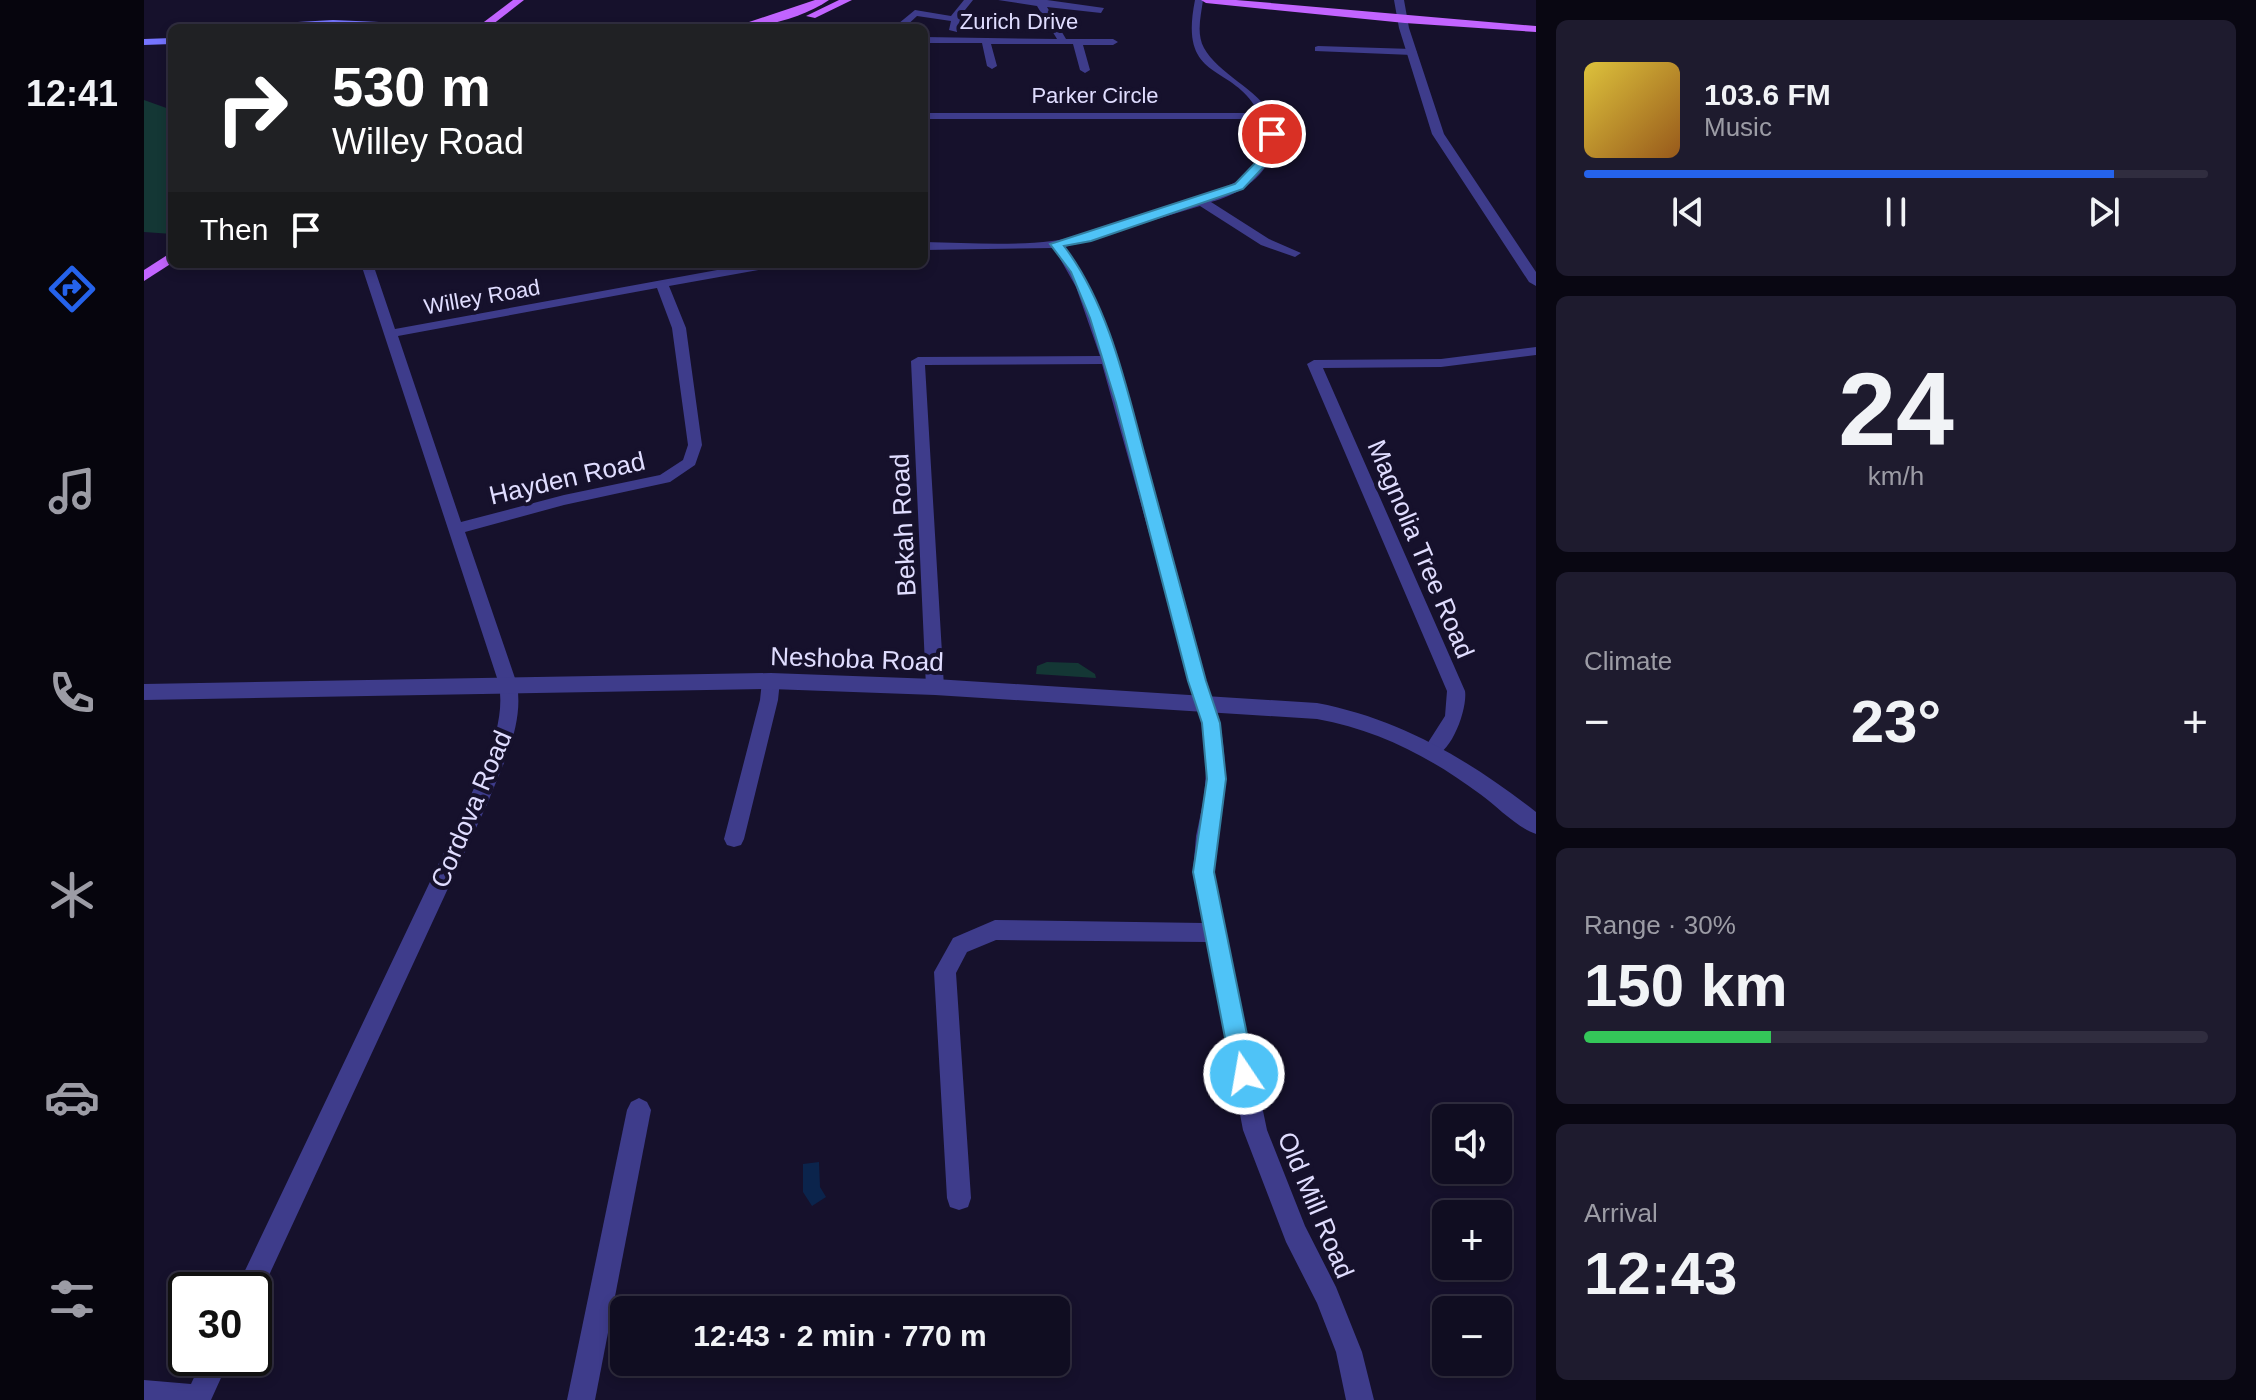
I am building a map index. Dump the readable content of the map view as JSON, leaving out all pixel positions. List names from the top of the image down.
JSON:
{
  "streets": {
    "street": [
      "Zurich Drive",
      "Parker Circle",
      "Willey Road",
      "Hayden Road",
      "Bekah Road",
      "Magnolia Tree Road",
      "Neshoba Road",
      "Cordova Road",
      "Old Mill Road"
    ]
  },
  "crossings": [
    ["Willey Road", "Hayden Road"],
    ["Willey Road", "Cordova Road"],
    ["Hayden Road", "Cordova Road"],
    ["Bekah Road", "Neshoba Road"],
    ["Bekah Road", "Old Mill Road"],
    ["Magnolia Tree Road", "Neshoba Road"],
    ["Neshoba Road", "Cordova Road"],
    ["Neshoba Road", "Old Mill Road"]
  ],
  "page": {
    "tabs": "12:41",
    "turn": ["530 m", "Willey Road"],
    "song": ["103.6 FM", "Music"],
    "then": "Then",
    "tile": [
      ["24", "km/h"],
      "Climate",
      ["Range · 30%", "150 km"],
      ["Arrival", "12:43"]
    ],
    "heat": ["−", "23°", "+"],
    "map_buttons": ["+", "−"],
    "limit": "30",
    "trip": "12:43 · 2 min · 770 m"
  }
}
